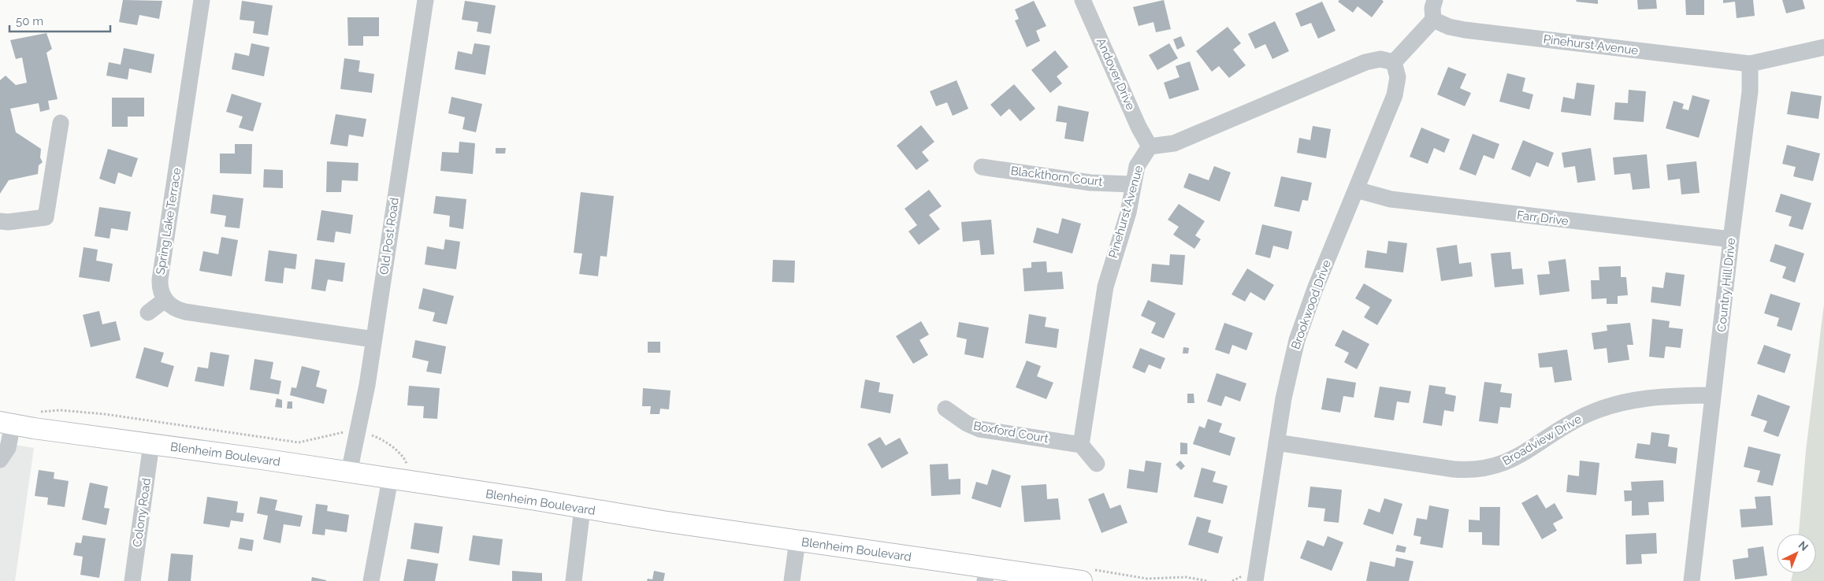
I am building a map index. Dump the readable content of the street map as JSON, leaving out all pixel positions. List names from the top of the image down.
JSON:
{
  "streets": {
    "main road": ["Blenheim Boulevard"],
    "street": [
      "Pinehurst Avenue",
      "Andover Drive",
      "Blackthorn Court",
      "Farr Drive",
      "Spring Lake Terrace",
      "Old Post Road",
      "Country Hill Drive",
      "Brookwood Drive",
      "Boxford Court",
      "Broadview Drive",
      "Colony Road"
    ]
  },
  "crossings": [
    ["Pinehurst Avenue", "Andover Drive"],
    ["Pinehurst Avenue", "Blackthorn Court"],
    ["Pinehurst Avenue", "Country Hill Drive"],
    ["Pinehurst Avenue", "Boxford Court"],
    ["Farr Drive", "Country Hill Drive"],
    ["Farr Drive", "Brookwood Drive"],
    ["Old Post Road", "Blenheim Boulevard"],
    ["Country Hill Drive", "Broadview Drive"],
    ["Brookwood Drive", "Broadview Drive"],
    ["Blenheim Boulevard", "Colony Road"]
  ],
  "scale_bar": "50 m",
  "north": "top right"
}
